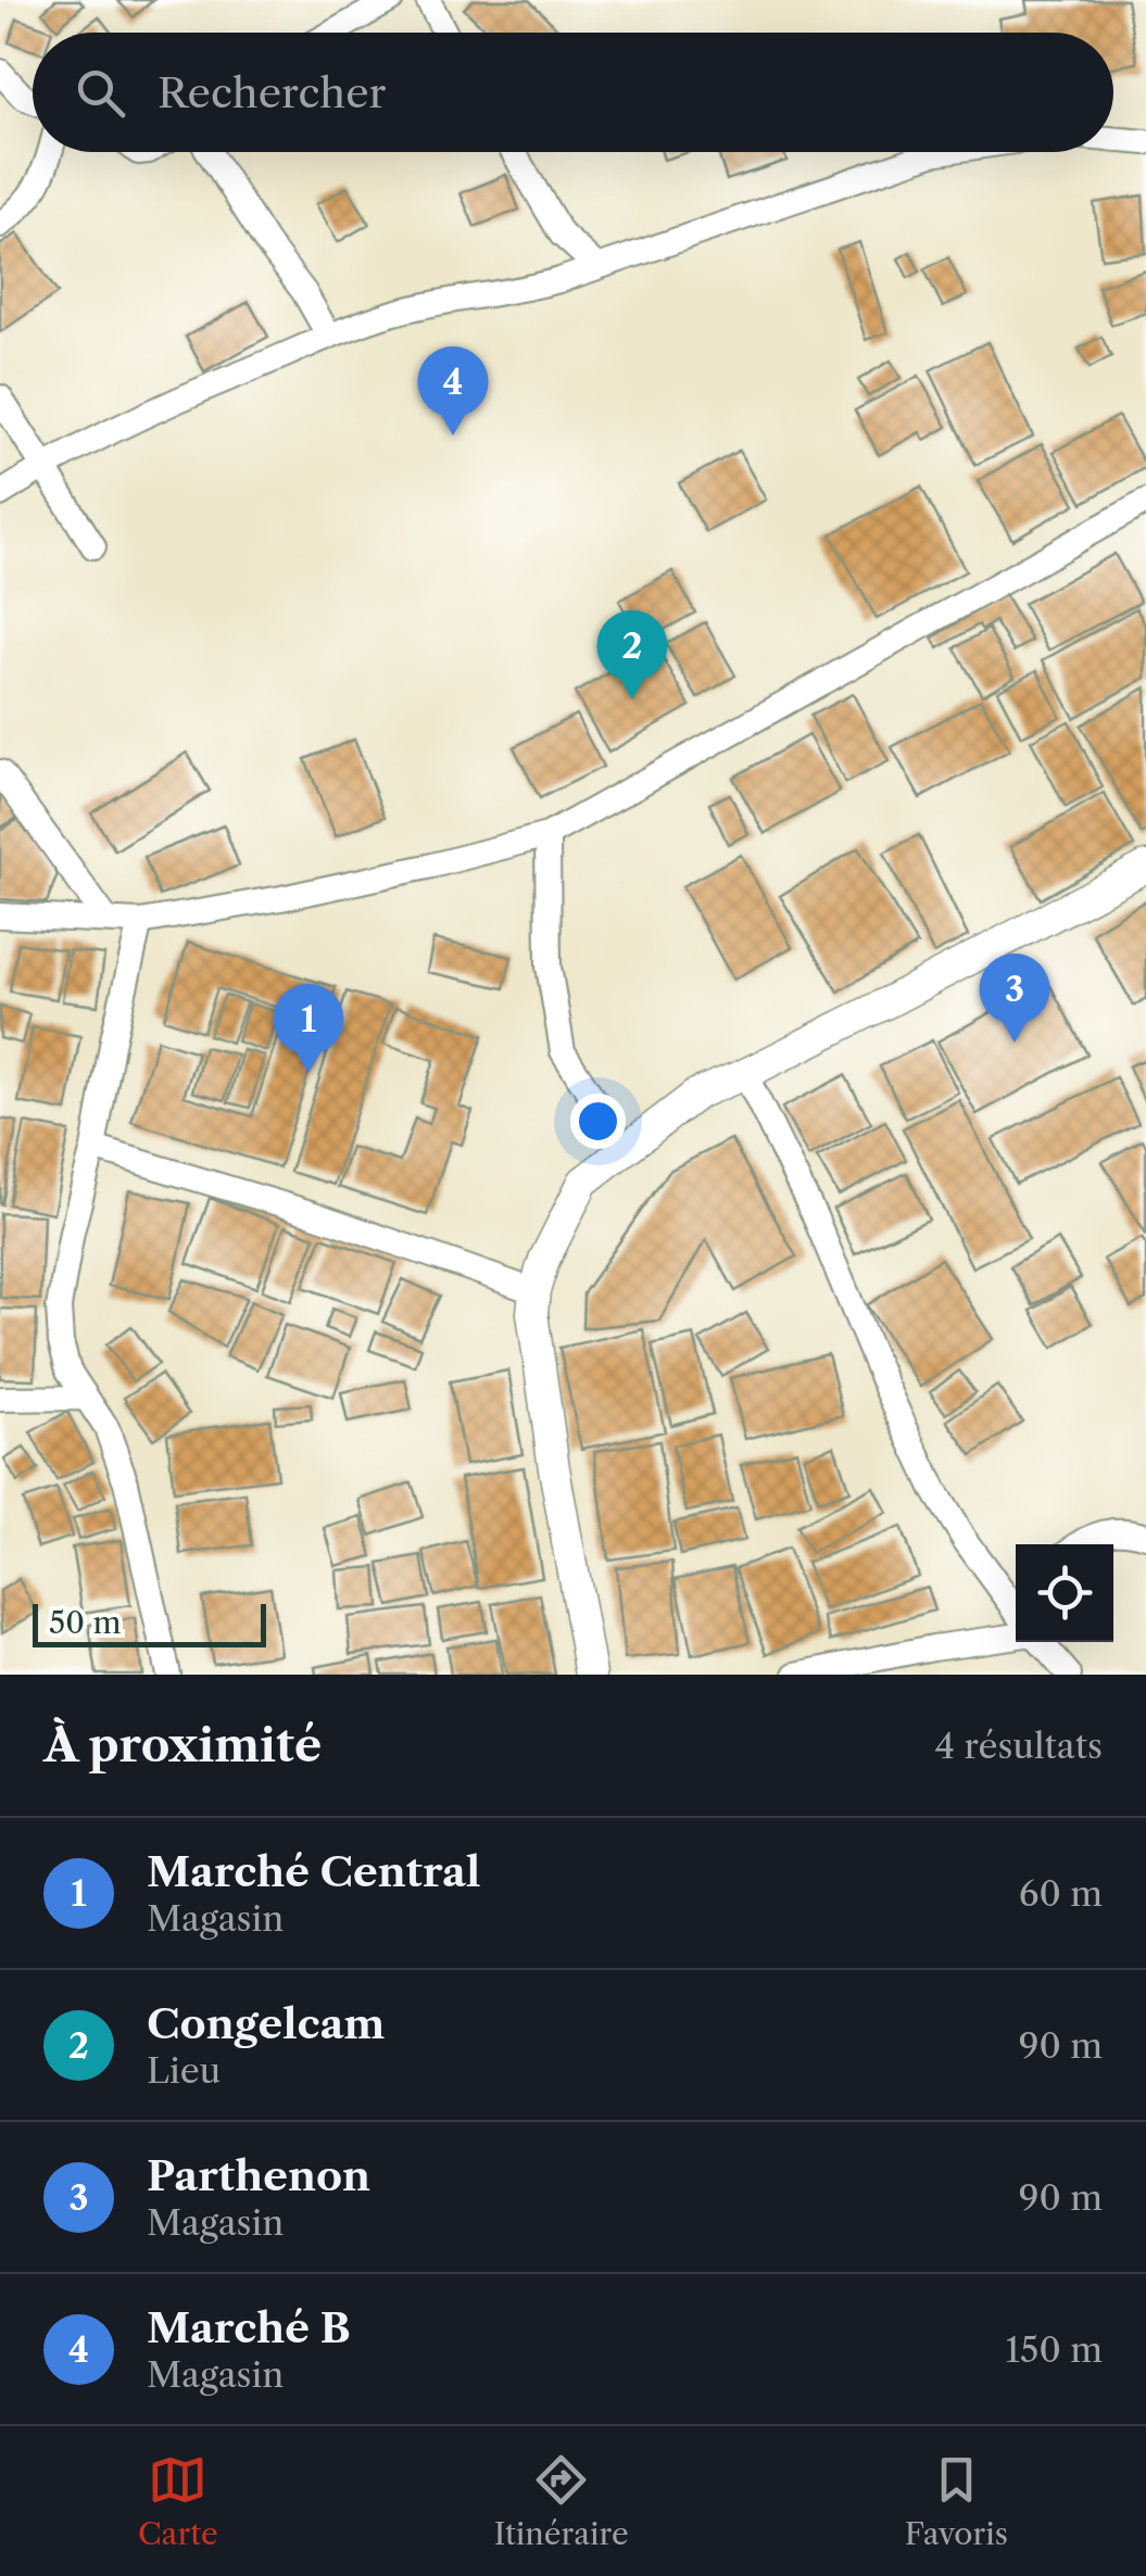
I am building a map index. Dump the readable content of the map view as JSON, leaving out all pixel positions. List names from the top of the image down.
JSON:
{
  "scale_bar": "50 m",
  "page": {
    "search": "Rechercher",
    "pins": [
      "4",
      "2",
      "3",
      "1"
    ],
    "scale": "50 m",
    "heading": ["À proximité", "4 résultats"],
    "list": [
      {
        "mark": "1",
        "name": "Marché Central",
        "note": "Magasin",
        "value": "60 m"
      },
      {
        "mark": "2",
        "name": "Congelcam",
        "note": "Lieu",
        "value": "90 m"
      },
      {
        "mark": "3",
        "name": "Parthenon",
        "note": "Magasin",
        "value": "90 m"
      },
      {
        "mark": "4",
        "name": "Marché B",
        "note": "Magasin",
        "value": "150 m"
      }
    ],
    "nav": ["Carte", "Itinéraire", "Favoris"]
  }
}
